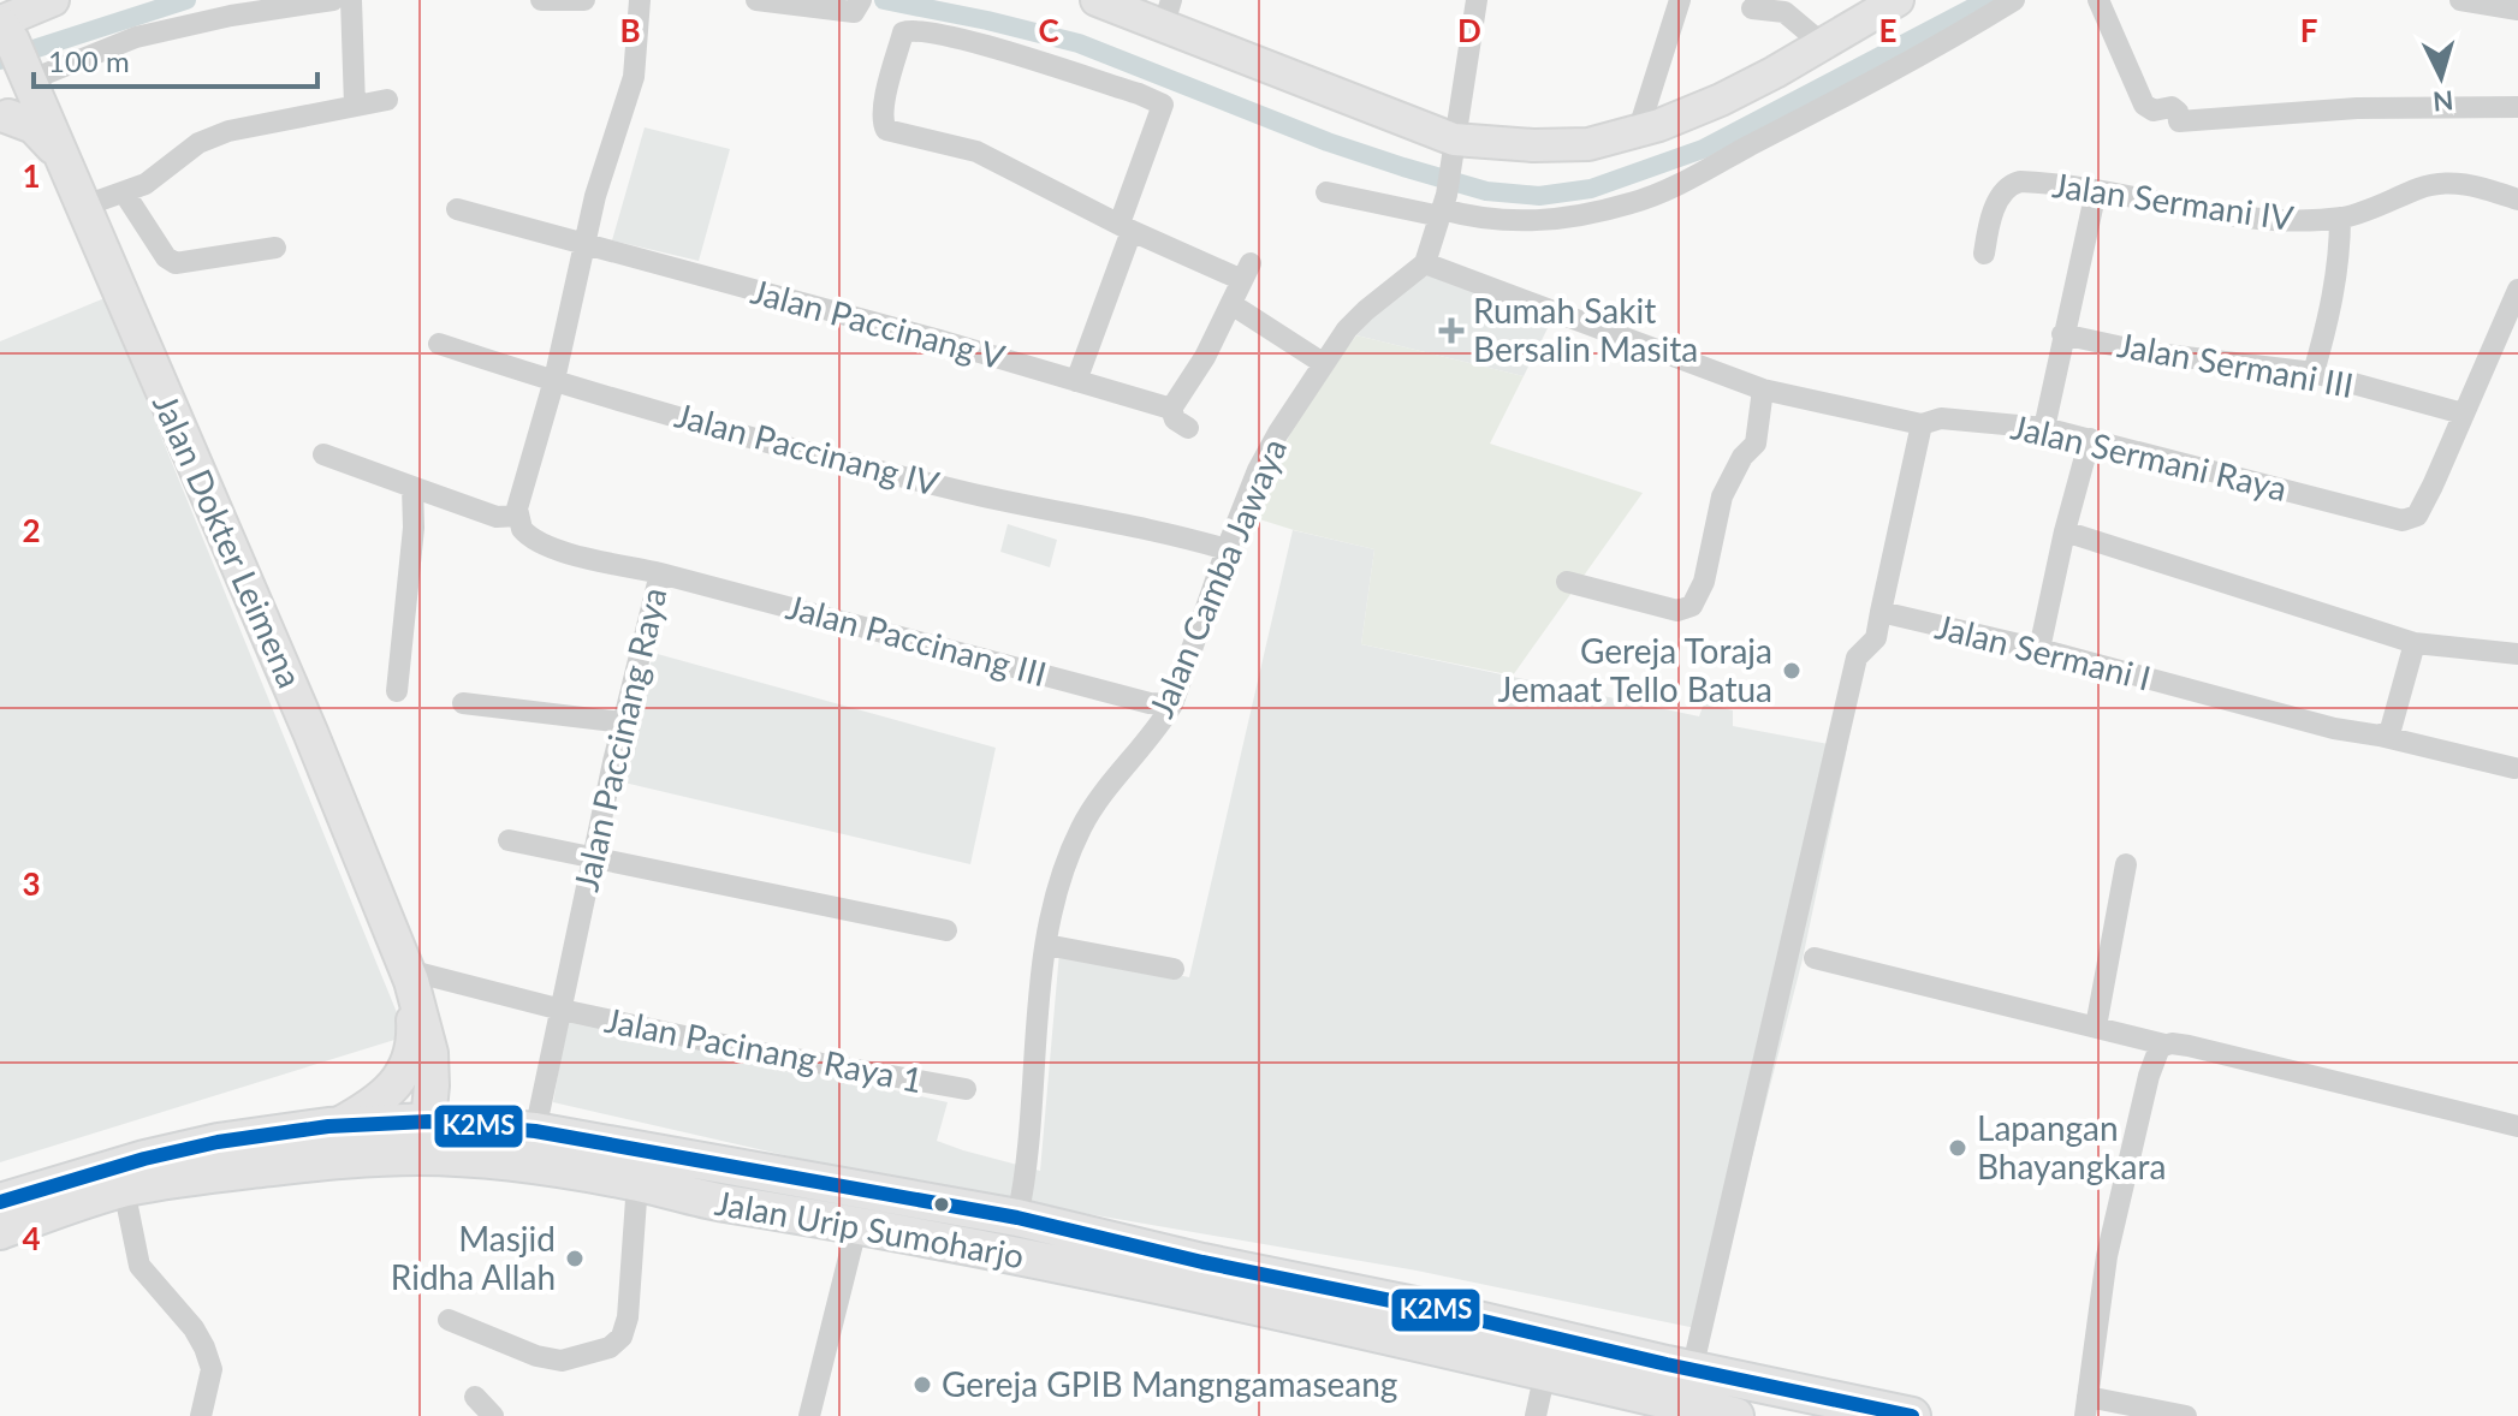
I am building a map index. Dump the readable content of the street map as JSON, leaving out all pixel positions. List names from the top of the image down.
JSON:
{
  "streets": {
    "highway": ["Jalan Urip Sumoharjo"],
    "main road": ["Jalan Dokter Leimena"],
    "street": [
      "Jalan Sermani IV",
      "Jalan Paccinang V",
      "Jalan Sermani III",
      "Jalan Paccinang IV",
      "Jalan Sermani Raya",
      "Jalan Camba Jawaya",
      "Jalan Paccinang III",
      "Jalan Sermani I",
      "Jalan Paccinang Raya",
      "Jalan Pacinang Raya 1"
    ]
  },
  "crossings": [
    ["Jalan Sermani III", "Jalan Sermani Raya"],
    ["Jalan Paccinang IV", "Jalan Camba Jawaya"],
    ["Jalan Sermani Raya", "Jalan Camba Jawaya"],
    ["Jalan Dokter Leimena", "Jalan Pacinang Raya 1"],
    ["Jalan Dokter Leimena", "Jalan Urip Sumoharjo"],
    ["Jalan Camba Jawaya", "Jalan Paccinang III"],
    ["Jalan Camba Jawaya", "Jalan Urip Sumoharjo"],
    ["Jalan Paccinang III", "Jalan Paccinang Raya"],
    ["Jalan Paccinang Raya", "Jalan Pacinang Raya 1"],
    ["Jalan Paccinang Raya", "Jalan Urip Sumoharjo"]
  ],
  "places": {
    "health": ["Rumah Sakit Bersalin Masita"],
    "other": [
      "Gereja Toraja Jemaat Tello Batua",
      "Lapangan Bhayangkara",
      "Masjid Ridha Allah",
      "Gereja GPIB Mangngamaseang"
    ]
  },
  "lines": ["transit line K2MS"],
  "scale_bar": "100 m",
  "north": "bottom",
  "grid": {
    "columns": [
      "B",
      "C",
      "D",
      "E",
      "F"
    ],
    "rows": [
      "1",
      "2",
      "3",
      "4"
    ]
  }
}
